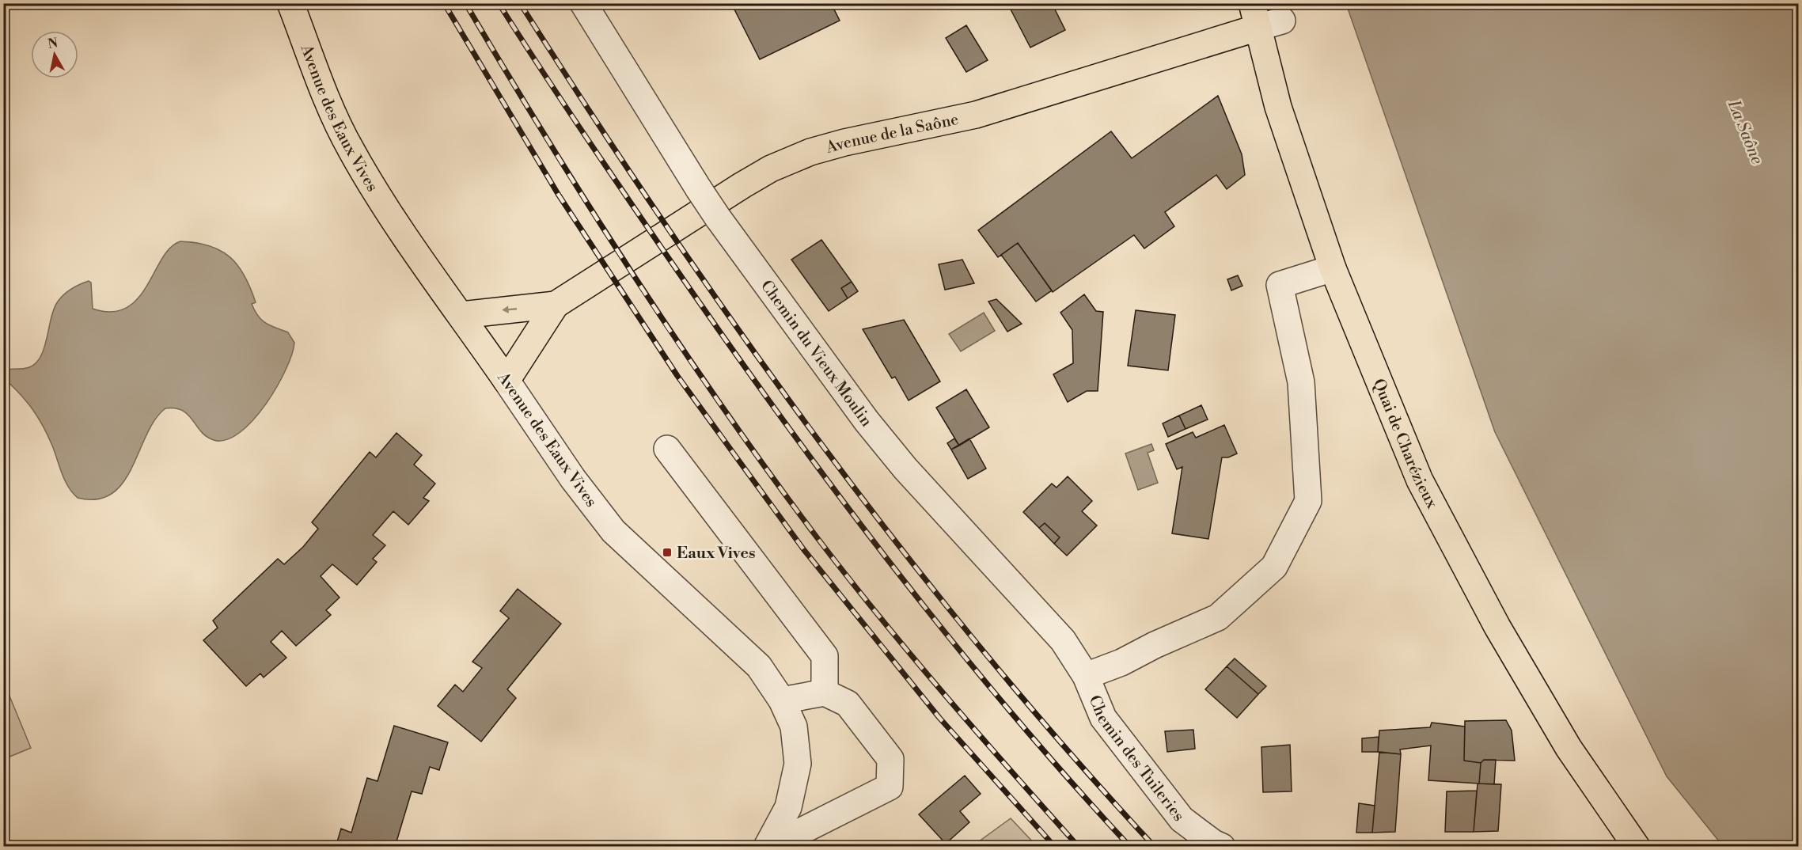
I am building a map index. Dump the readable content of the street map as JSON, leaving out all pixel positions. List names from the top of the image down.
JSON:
{
  "streets": {
    "main road": ["Avenue des Eaux Vives", "Avenue de la Saône", "Quai de Charézieux"],
    "street": ["Chemin du Vieux Moulin", "Chemin des Tuileries"]
  },
  "crossings": [
    ["Avenue des Eaux Vives", "Avenue de la Saône"],
    ["Avenue de la Saône", "Quai de Charézieux"],
    ["Chemin du Vieux Moulin", "Chemin des Tuileries"]
  ],
  "water": ["La Saône"],
  "places": {
    "transit": ["Eaux Vives"]
  },
  "north": "top"
}
